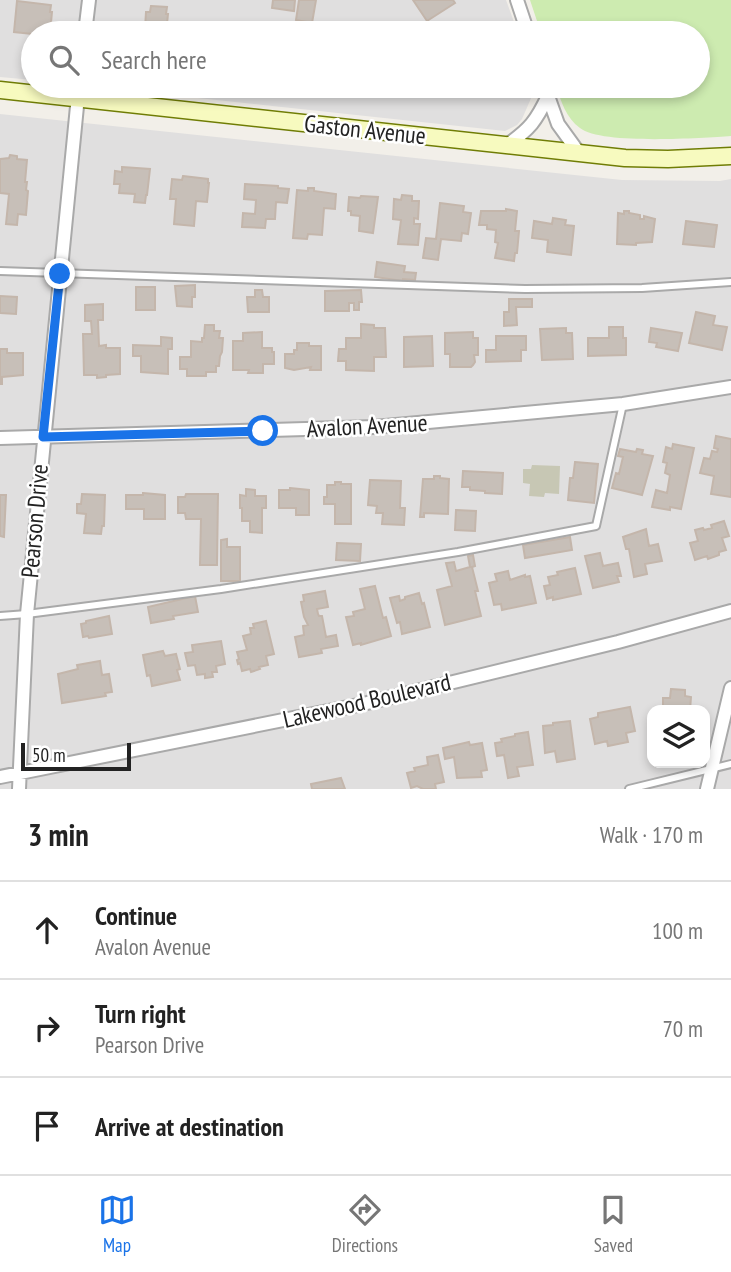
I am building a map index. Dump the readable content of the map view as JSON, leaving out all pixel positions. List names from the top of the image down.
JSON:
{
  "streets": {
    "street": [
      "Gaston Avenue",
      "Avalon Avenue",
      "Pearson Drive",
      "Lakewood Boulevard"
    ]
  },
  "crossings": [
    ["Avalon Avenue", "Pearson Drive"],
    ["Pearson Drive", "Lakewood Boulevard"]
  ],
  "scale_bar": "50 m",
  "page": {
    "search": "Search here",
    "scale": "50 m",
    "heading": ["3 min", "Walk · 170 m"],
    "list": [
      ["Continue", "Avalon Avenue", "100 m"],
      ["Turn right", "Pearson Drive", "70 m"],
      "Arrive at destination"
    ],
    "nav": ["Map", "Directions", "Saved"]
  }
}
